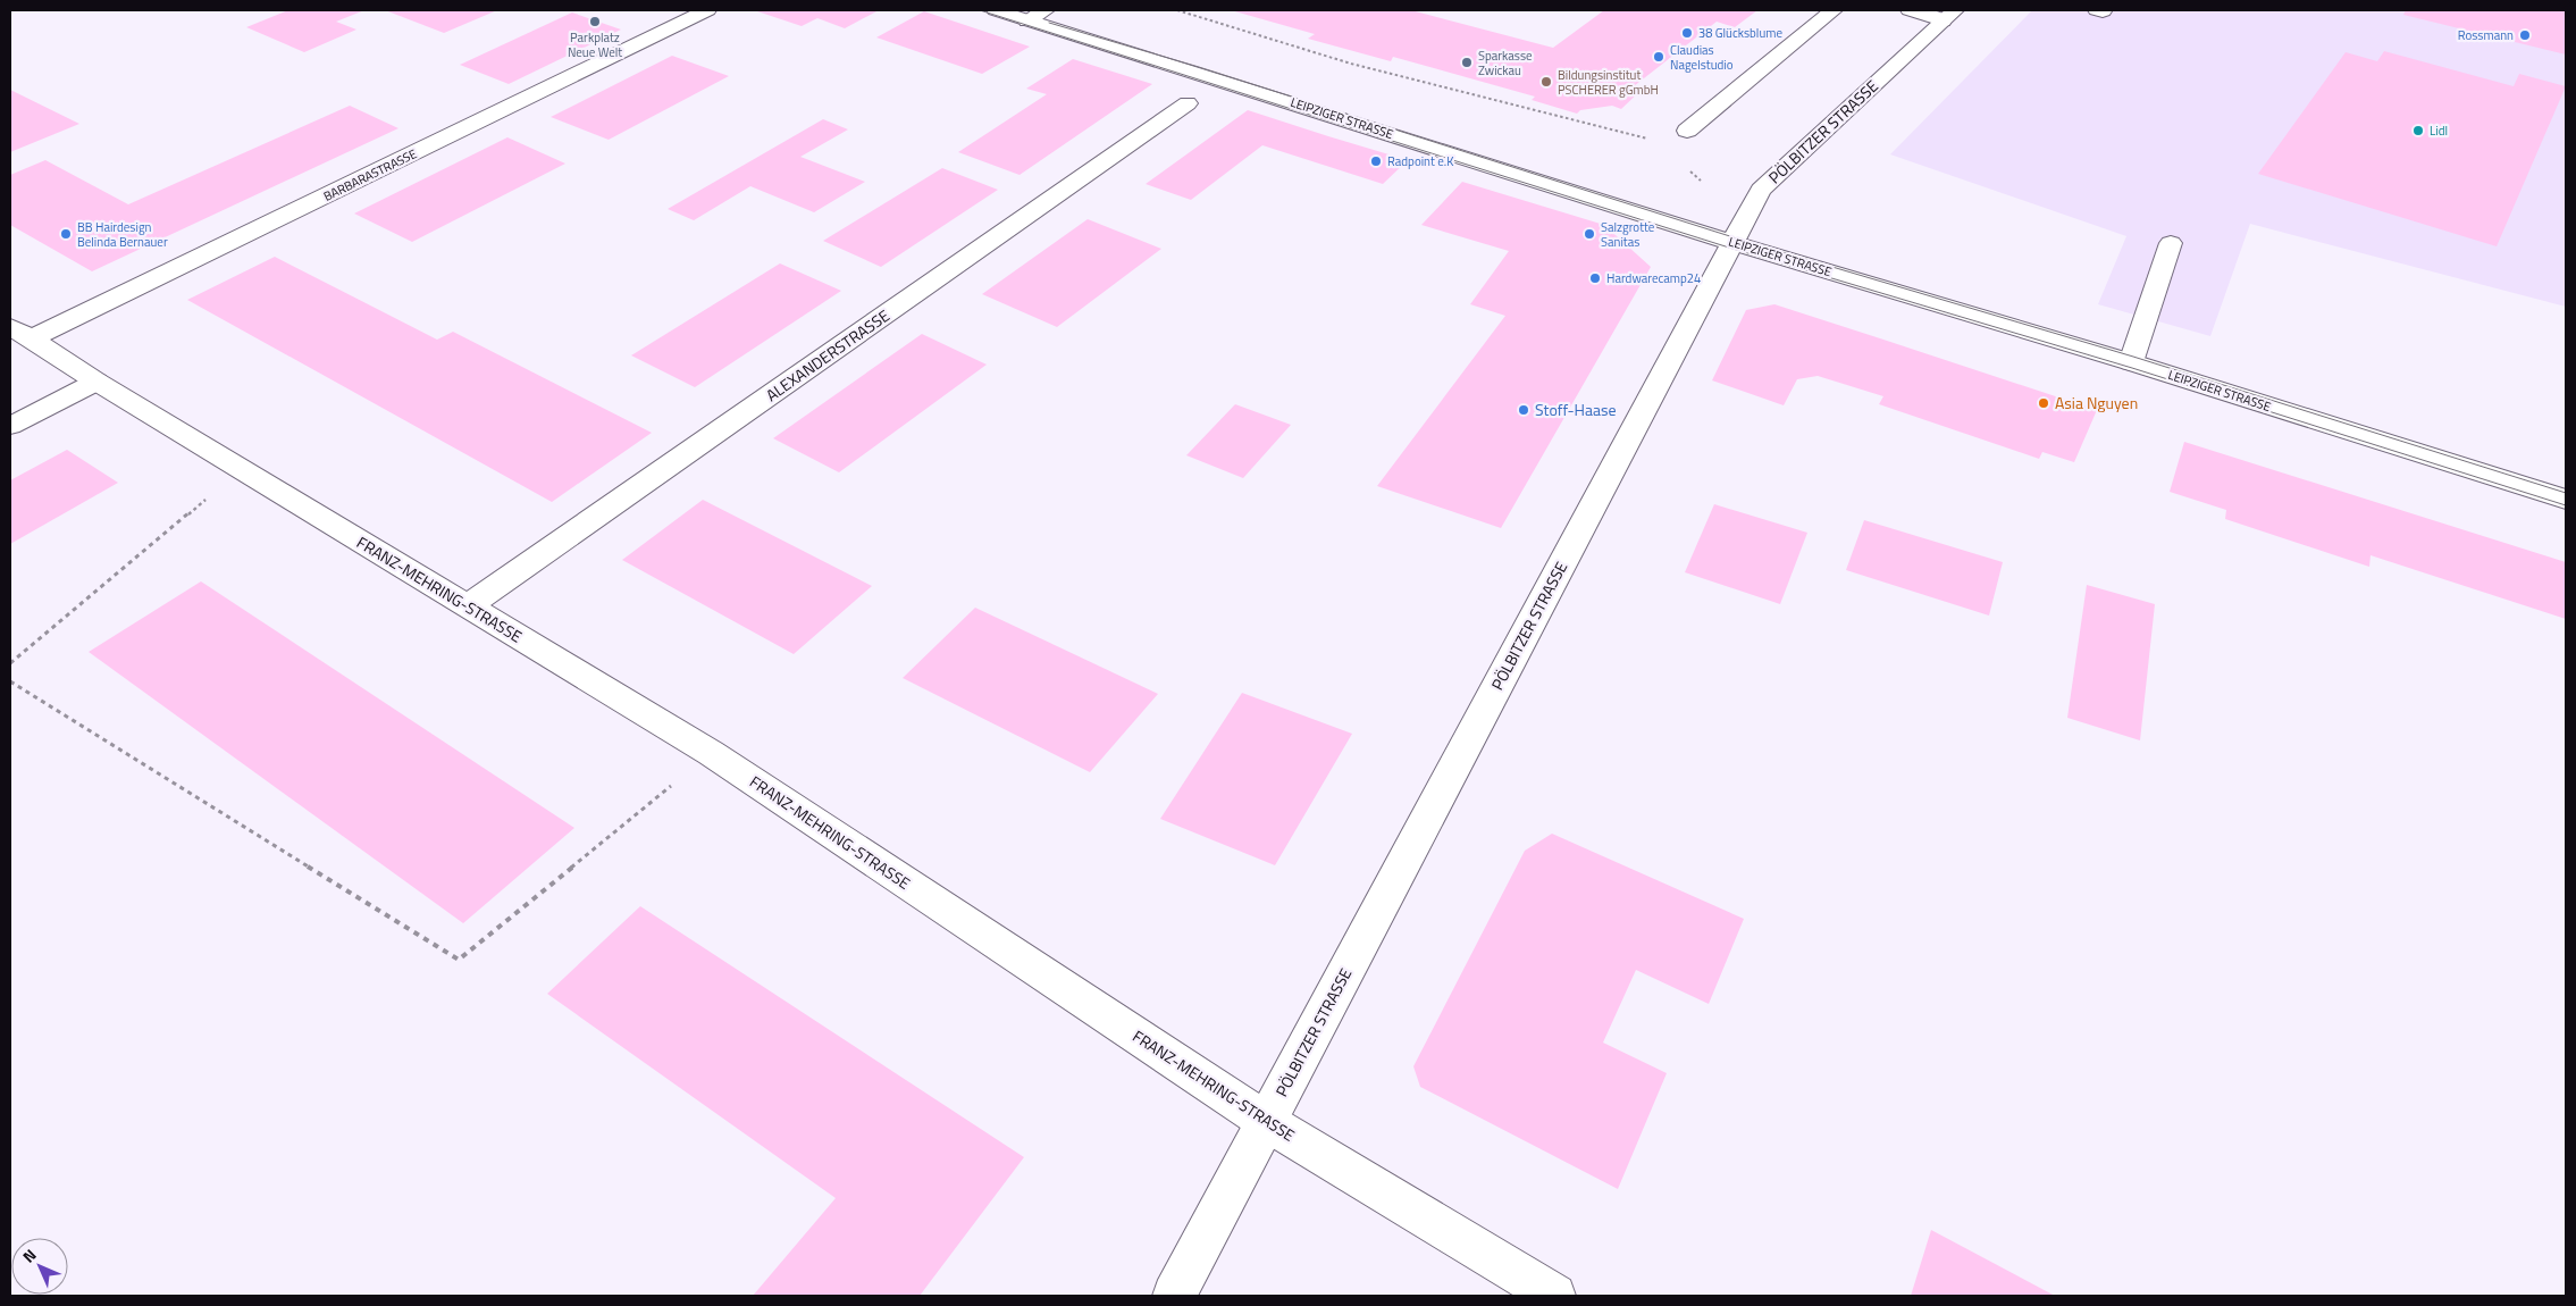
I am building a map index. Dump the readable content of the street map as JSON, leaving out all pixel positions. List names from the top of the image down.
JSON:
{
  "streets": {
    "street": [
      "LEIPZIGER STRASSE",
      "PÖLBITZER STRASSE",
      "BARBARASTRASSE",
      "ALEXANDERSTRASSE",
      "FRANZ-MEHRING-STRASSE"
    ]
  },
  "crossings": [
    ["LEIPZIGER STRASSE", "PÖLBITZER STRASSE"],
    ["PÖLBITZER STRASSE", "FRANZ-MEHRING-STRASSE"],
    ["BARBARASTRASSE", "FRANZ-MEHRING-STRASSE"],
    ["ALEXANDERSTRASSE", "FRANZ-MEHRING-STRASSE"]
  ],
  "places": [
    "Parkplatz Neue Welt",
    "38 Glücksblume",
    "Rossmann",
    "Claudias Nagelstudio",
    "Sparkasse Zwickau",
    "Bildungsinstitut PSCHERER gGmbH",
    "Lidl",
    "Radpoint e.K",
    "BB Hairdesign Belinda Bernauer",
    "Salzgrotte Sanitas",
    "Hardwarecamp24",
    "Asia Nguyen",
    "Stoff-Haase"
  ],
  "north": "top left"
}
